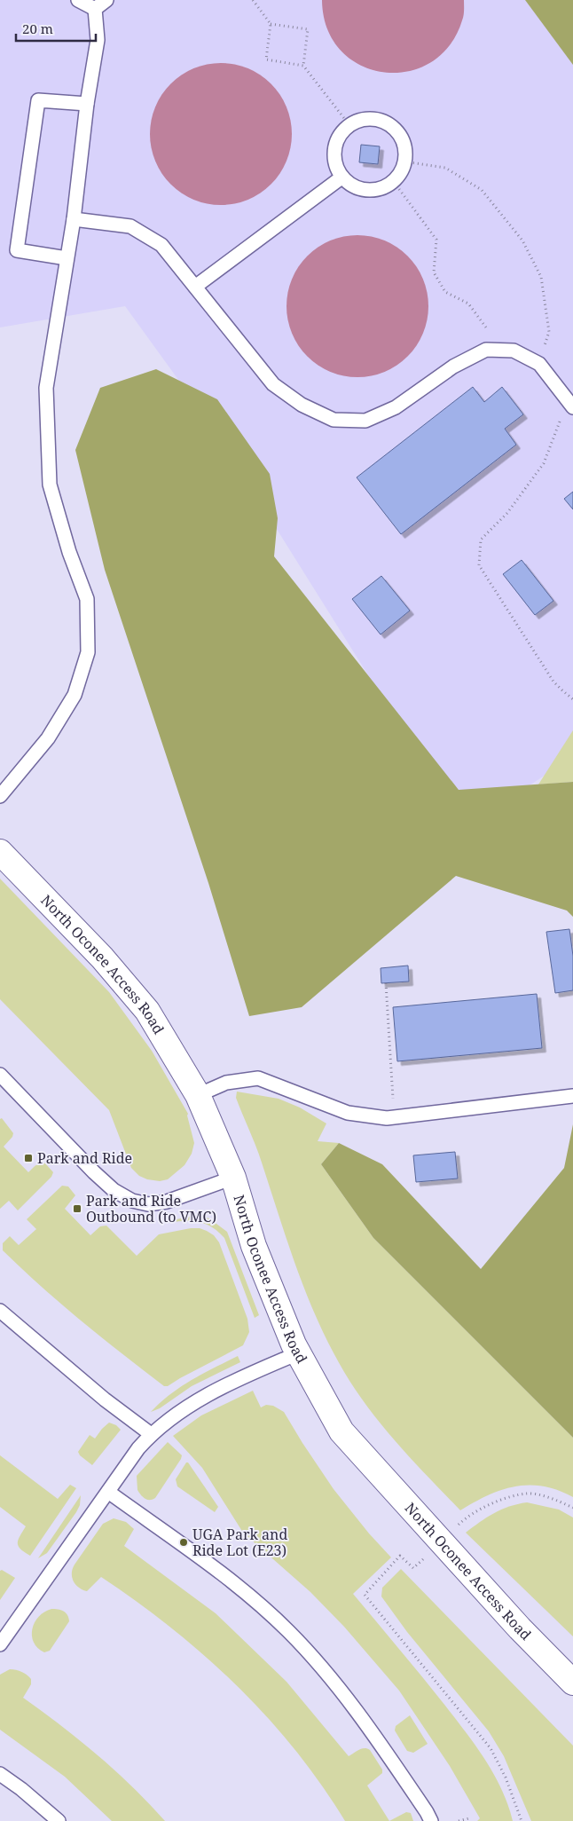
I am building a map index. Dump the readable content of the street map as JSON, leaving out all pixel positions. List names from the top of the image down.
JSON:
{
  "streets": {
    "street": ["North Oconee Access Road"]
  },
  "places": {
    "transit": ["Park and Ride", "Park and Ride Outbound (to VMC)"],
    "other": ["UGA Park and Ride Lot (E23)"]
  },
  "scale_bar": "20 m"
}
